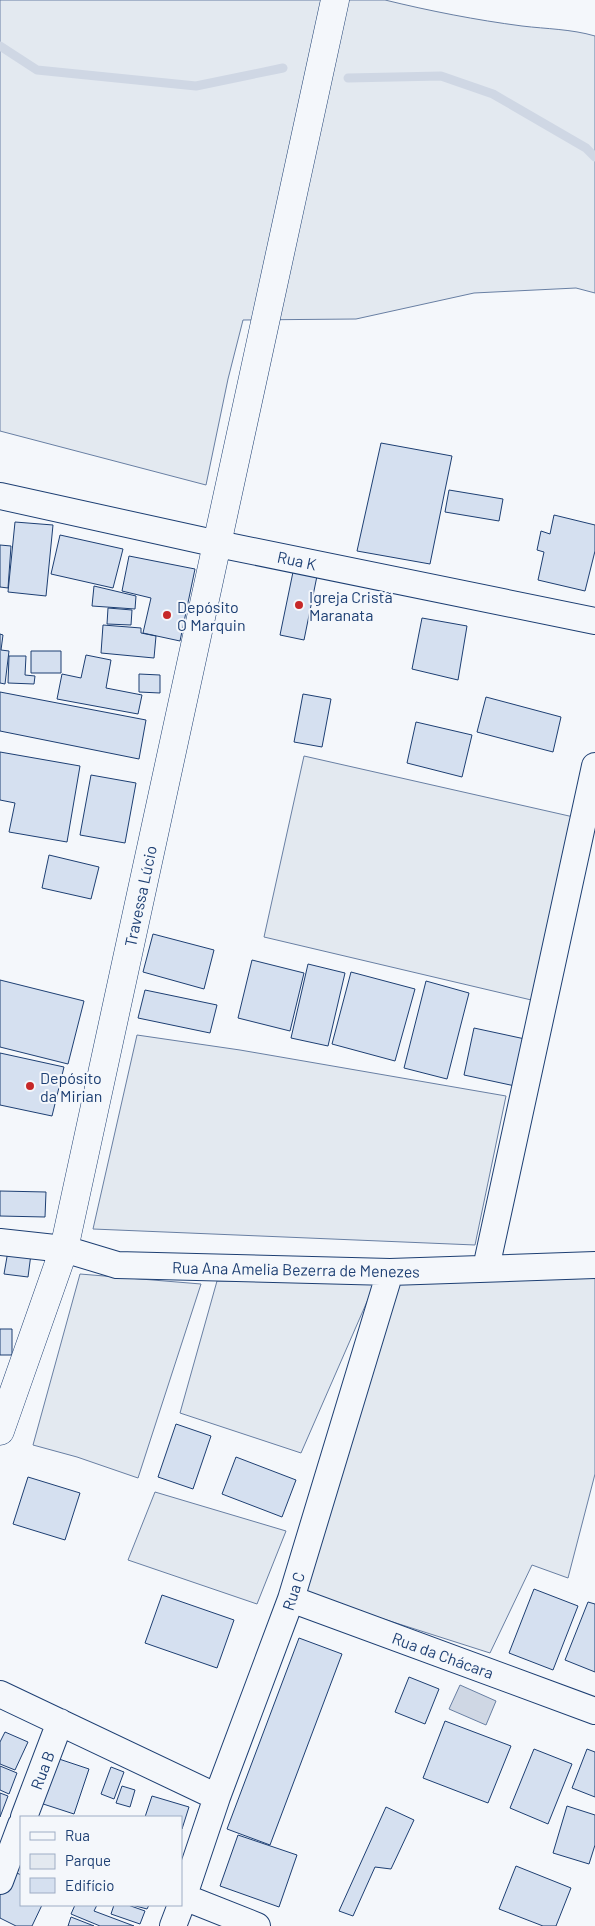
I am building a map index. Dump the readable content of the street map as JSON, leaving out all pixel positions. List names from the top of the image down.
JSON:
{
  "streets": {
    "street": [
      "Rua K",
      "Travessa Lúcio",
      "Rua Ana Amelia Bezerra de Menezes",
      "Rua C",
      "Rua da Chácara",
      "Rua B"
    ]
  },
  "crossings": [
    ["Rua K", "Travessa Lúcio"],
    ["Travessa Lúcio", "Rua Ana Amelia Bezerra de Menezes"],
    ["Rua Ana Amelia Bezerra de Menezes", "Rua C"],
    ["Rua C", "Rua da Chácara"]
  ],
  "places": ["Igreja Cristã Maranata", "Depósito O Marquin", "Depósito da Mirian"],
  "legend": ["Rua", "Parque", "Edifício"]
}
